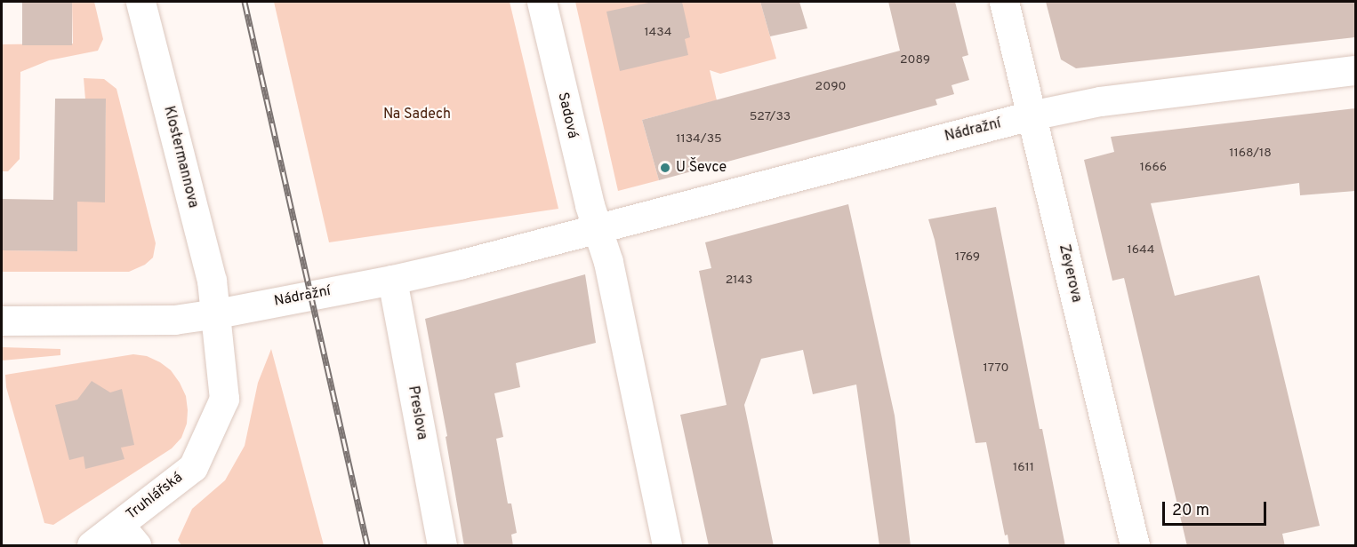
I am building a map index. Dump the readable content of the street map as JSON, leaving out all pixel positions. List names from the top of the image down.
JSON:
{
  "streets": {
    "street": [
      "Sadová",
      "Nádražní",
      "Klostermannova",
      "Zeyerova",
      "Preslova",
      "Truhlářská"
    ]
  },
  "crossings": [
    ["Sadová", "Nádražní"],
    ["Nádražní", "Klostermannova"],
    ["Nádražní", "Zeyerova"],
    ["Nádražní", "Preslova"],
    ["Nádražní", "Truhlářská"],
    ["Klostermannova", "Truhlářská"]
  ],
  "parks": ["Na Sadech"],
  "places": ["U Ševce"],
  "house_numbers": [
    "1434",
    "2089",
    "2090",
    "527/33",
    "1134/35",
    "1168/18",
    "1666",
    "1644",
    "1769",
    "2143",
    "1770",
    "1611"
  ],
  "scale_bar": "20 m"
}
